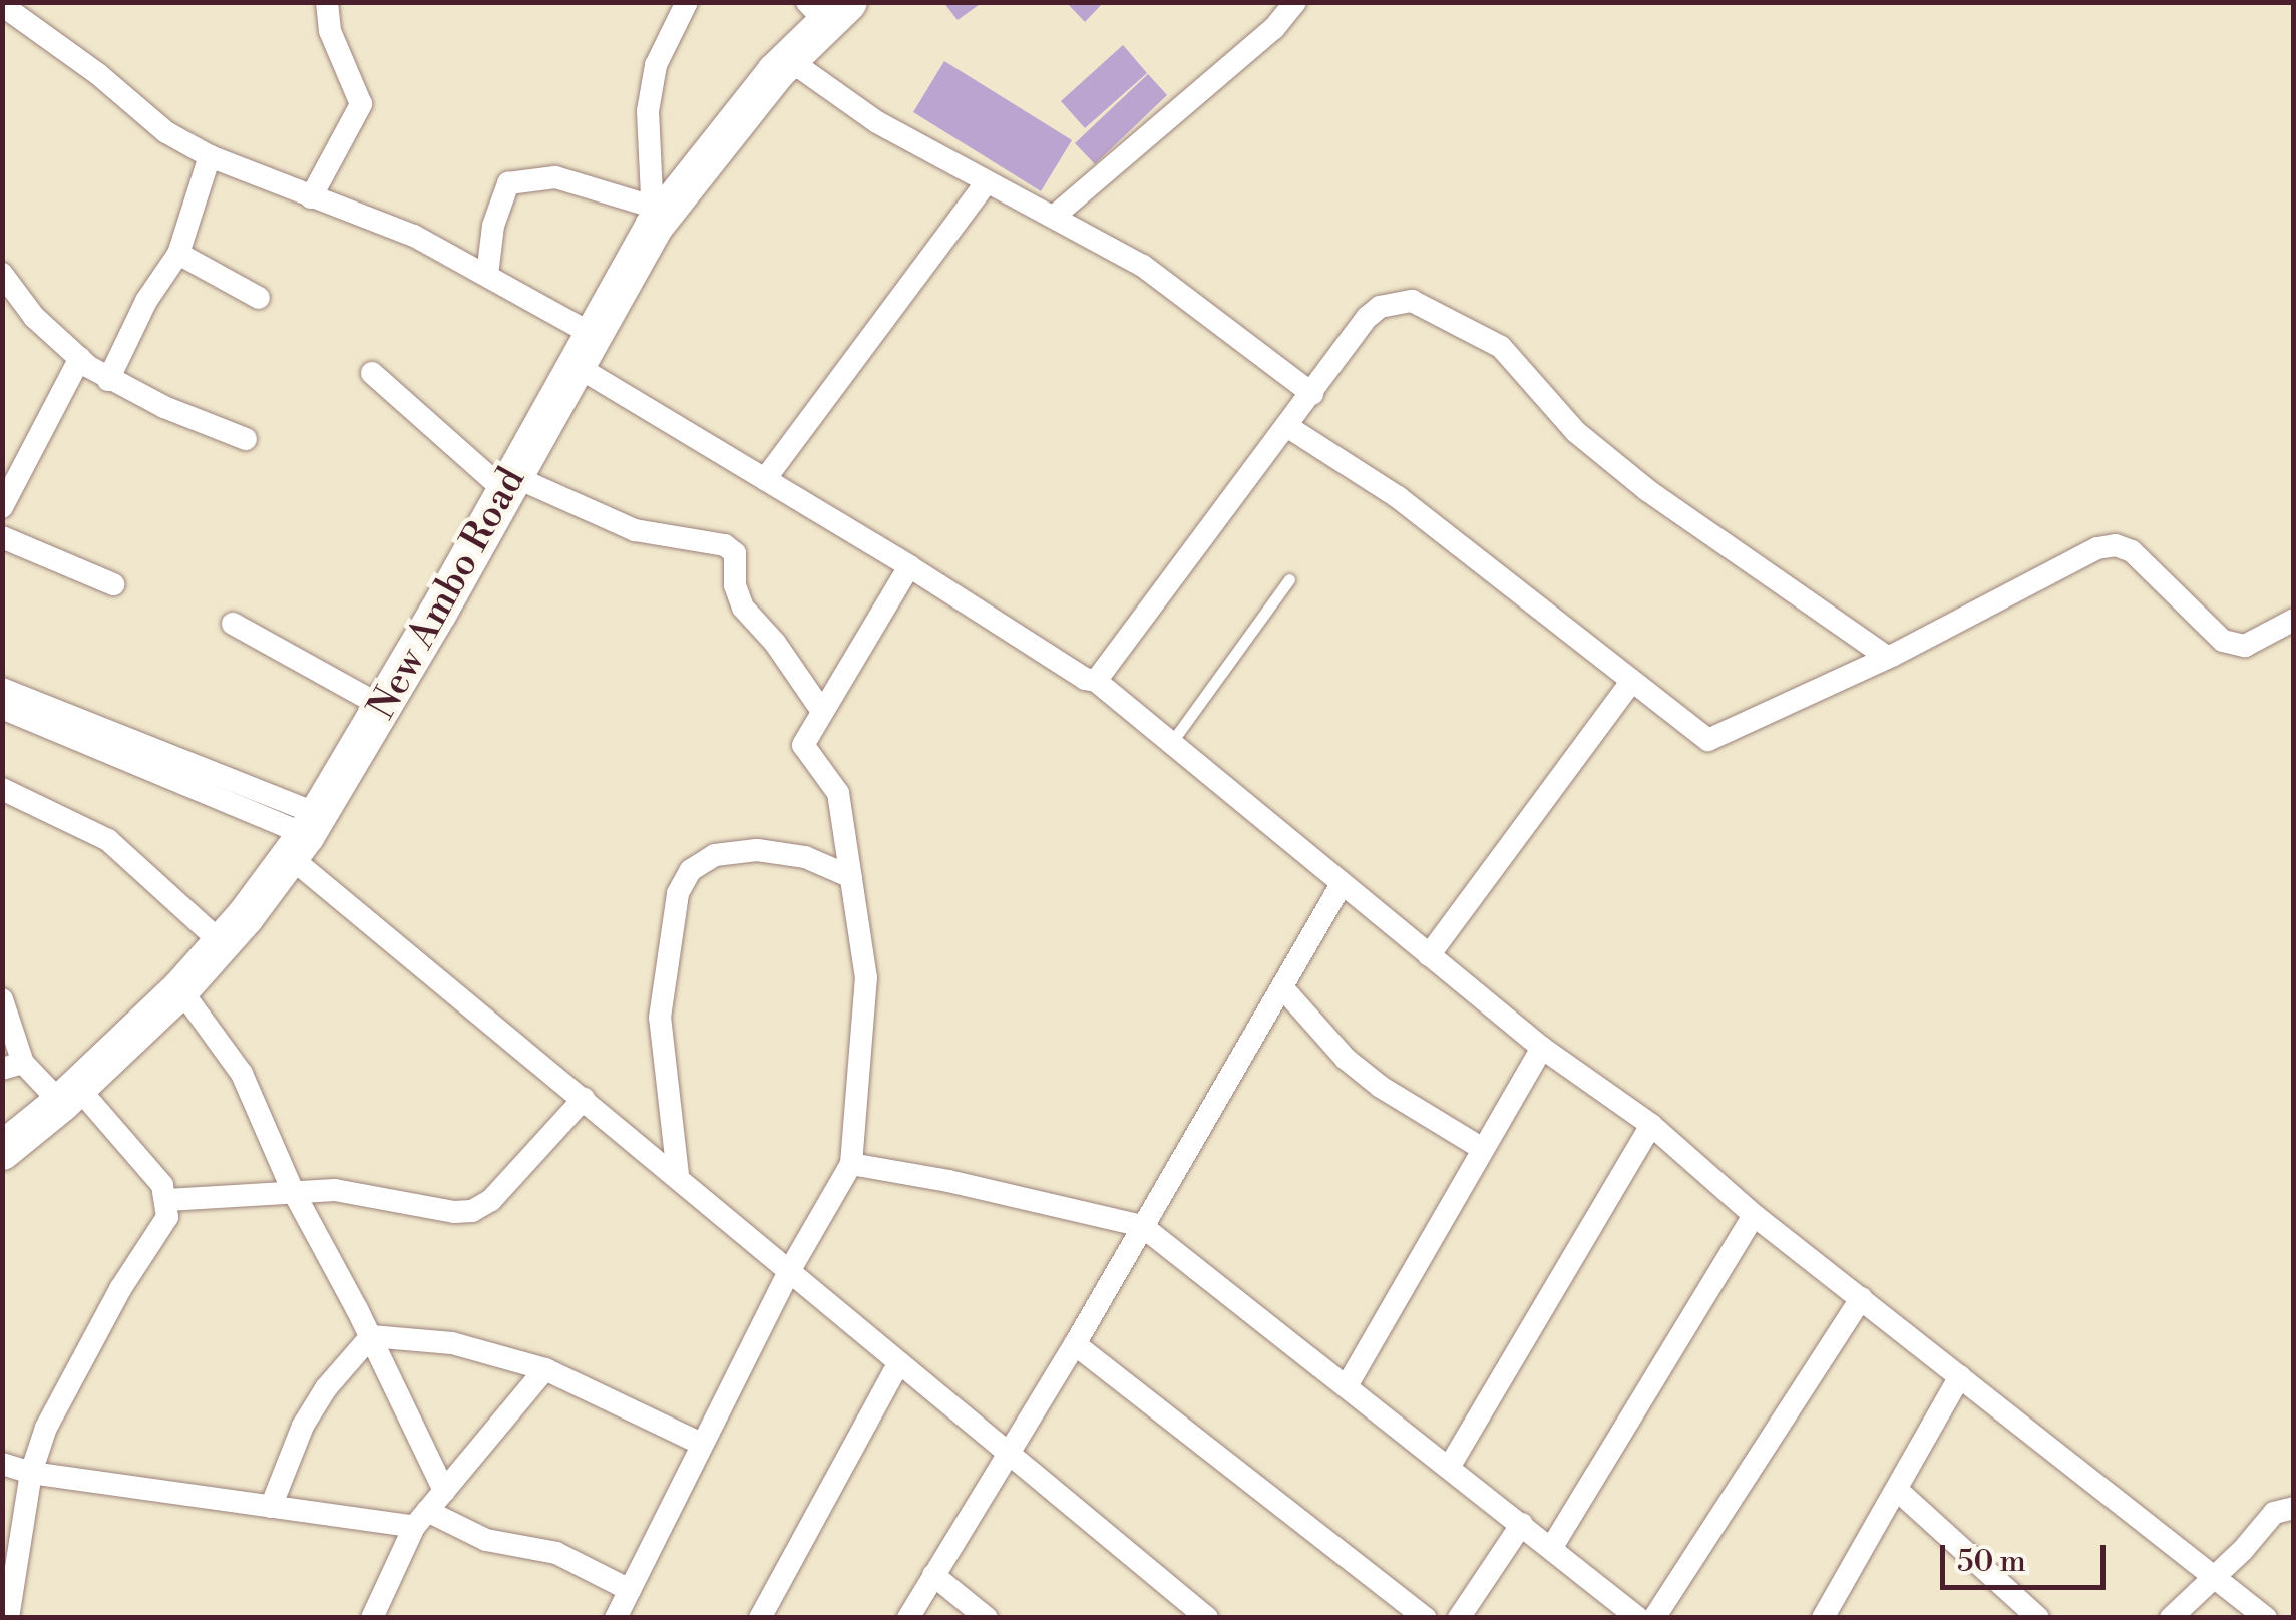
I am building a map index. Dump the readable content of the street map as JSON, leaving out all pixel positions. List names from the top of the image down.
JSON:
{
  "streets": {
    "main road": ["New Ambo Road"]
  },
  "scale_bar": "50 m"
}
